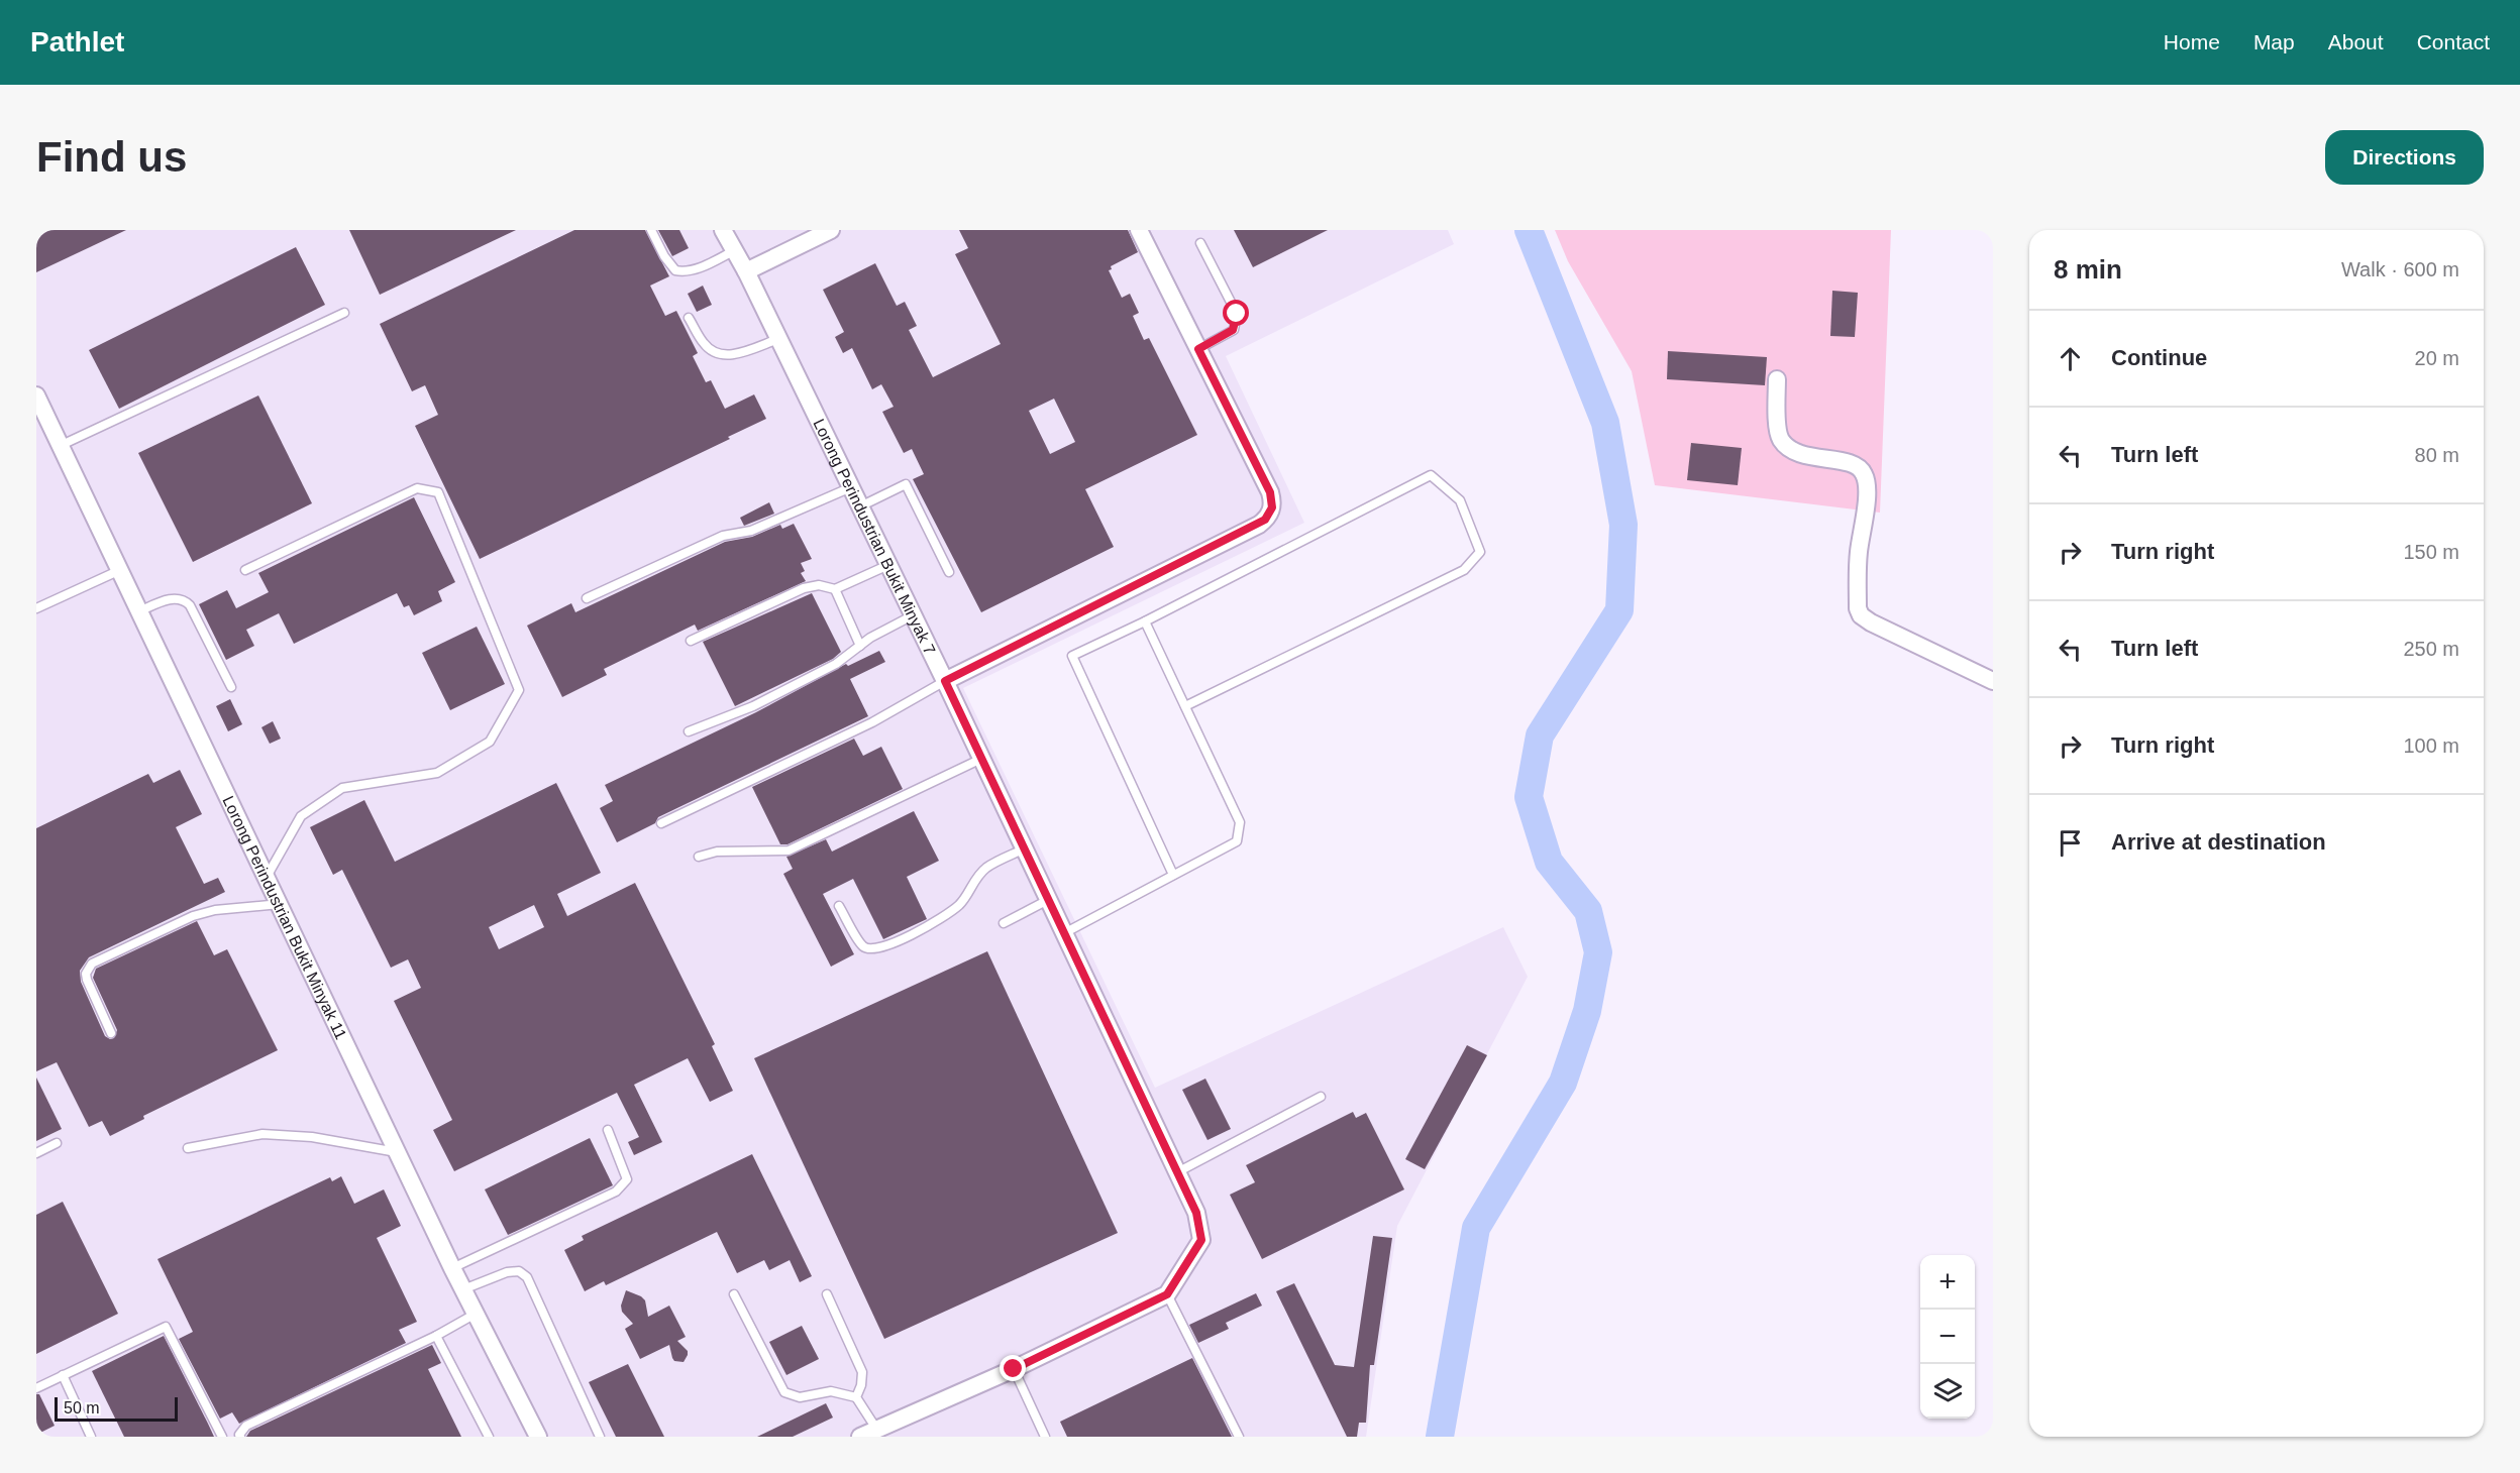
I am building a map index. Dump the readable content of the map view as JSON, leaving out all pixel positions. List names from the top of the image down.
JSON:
{
  "streets": {
    "street": ["Lorong Perindustrian Bukit Minyak 7", "Lorong Perindustrian Bukit Minyak 11"]
  },
  "scale_bar": "50 m",
  "page": {
    "header": "Pathlet",
    "nav": [
      "Home",
      "Map",
      "About",
      "Contact"
    ],
    "buttons": "Directions",
    "title": "Find us",
    "heading": ["8 min", "Walk · 600 m"],
    "list": [
      ["Continue", "20 m"],
      ["Turn left", "80 m"],
      ["Turn right", "150 m"],
      ["Turn left", "250 m"],
      ["Turn right", "100 m"],
      "Arrive at destination"
    ],
    "map_buttons": ["+", "−"],
    "scale": "50 m"
  }
}
